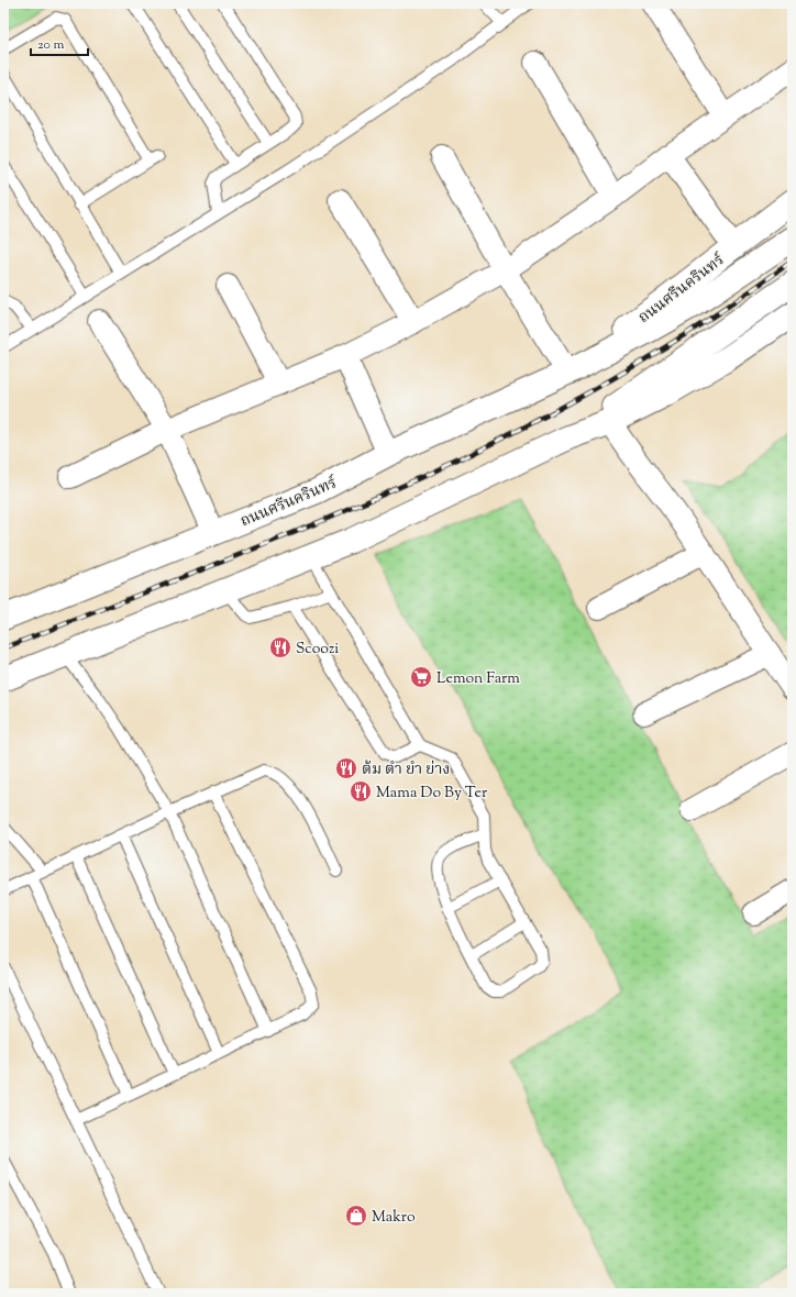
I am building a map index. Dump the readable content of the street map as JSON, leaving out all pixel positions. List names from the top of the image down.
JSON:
{
  "streets": {
    "main road": ["ถนนศรีนครินทร์"]
  },
  "places": {
    "restaurant": ["Scoozi", "ต้ม ตำ ยำ ย่าง", "Mama Do By Ter"],
    "supermarket": ["Lemon Farm"],
    "shop": ["Makro"]
  },
  "scale_bar": "20 m"
}
